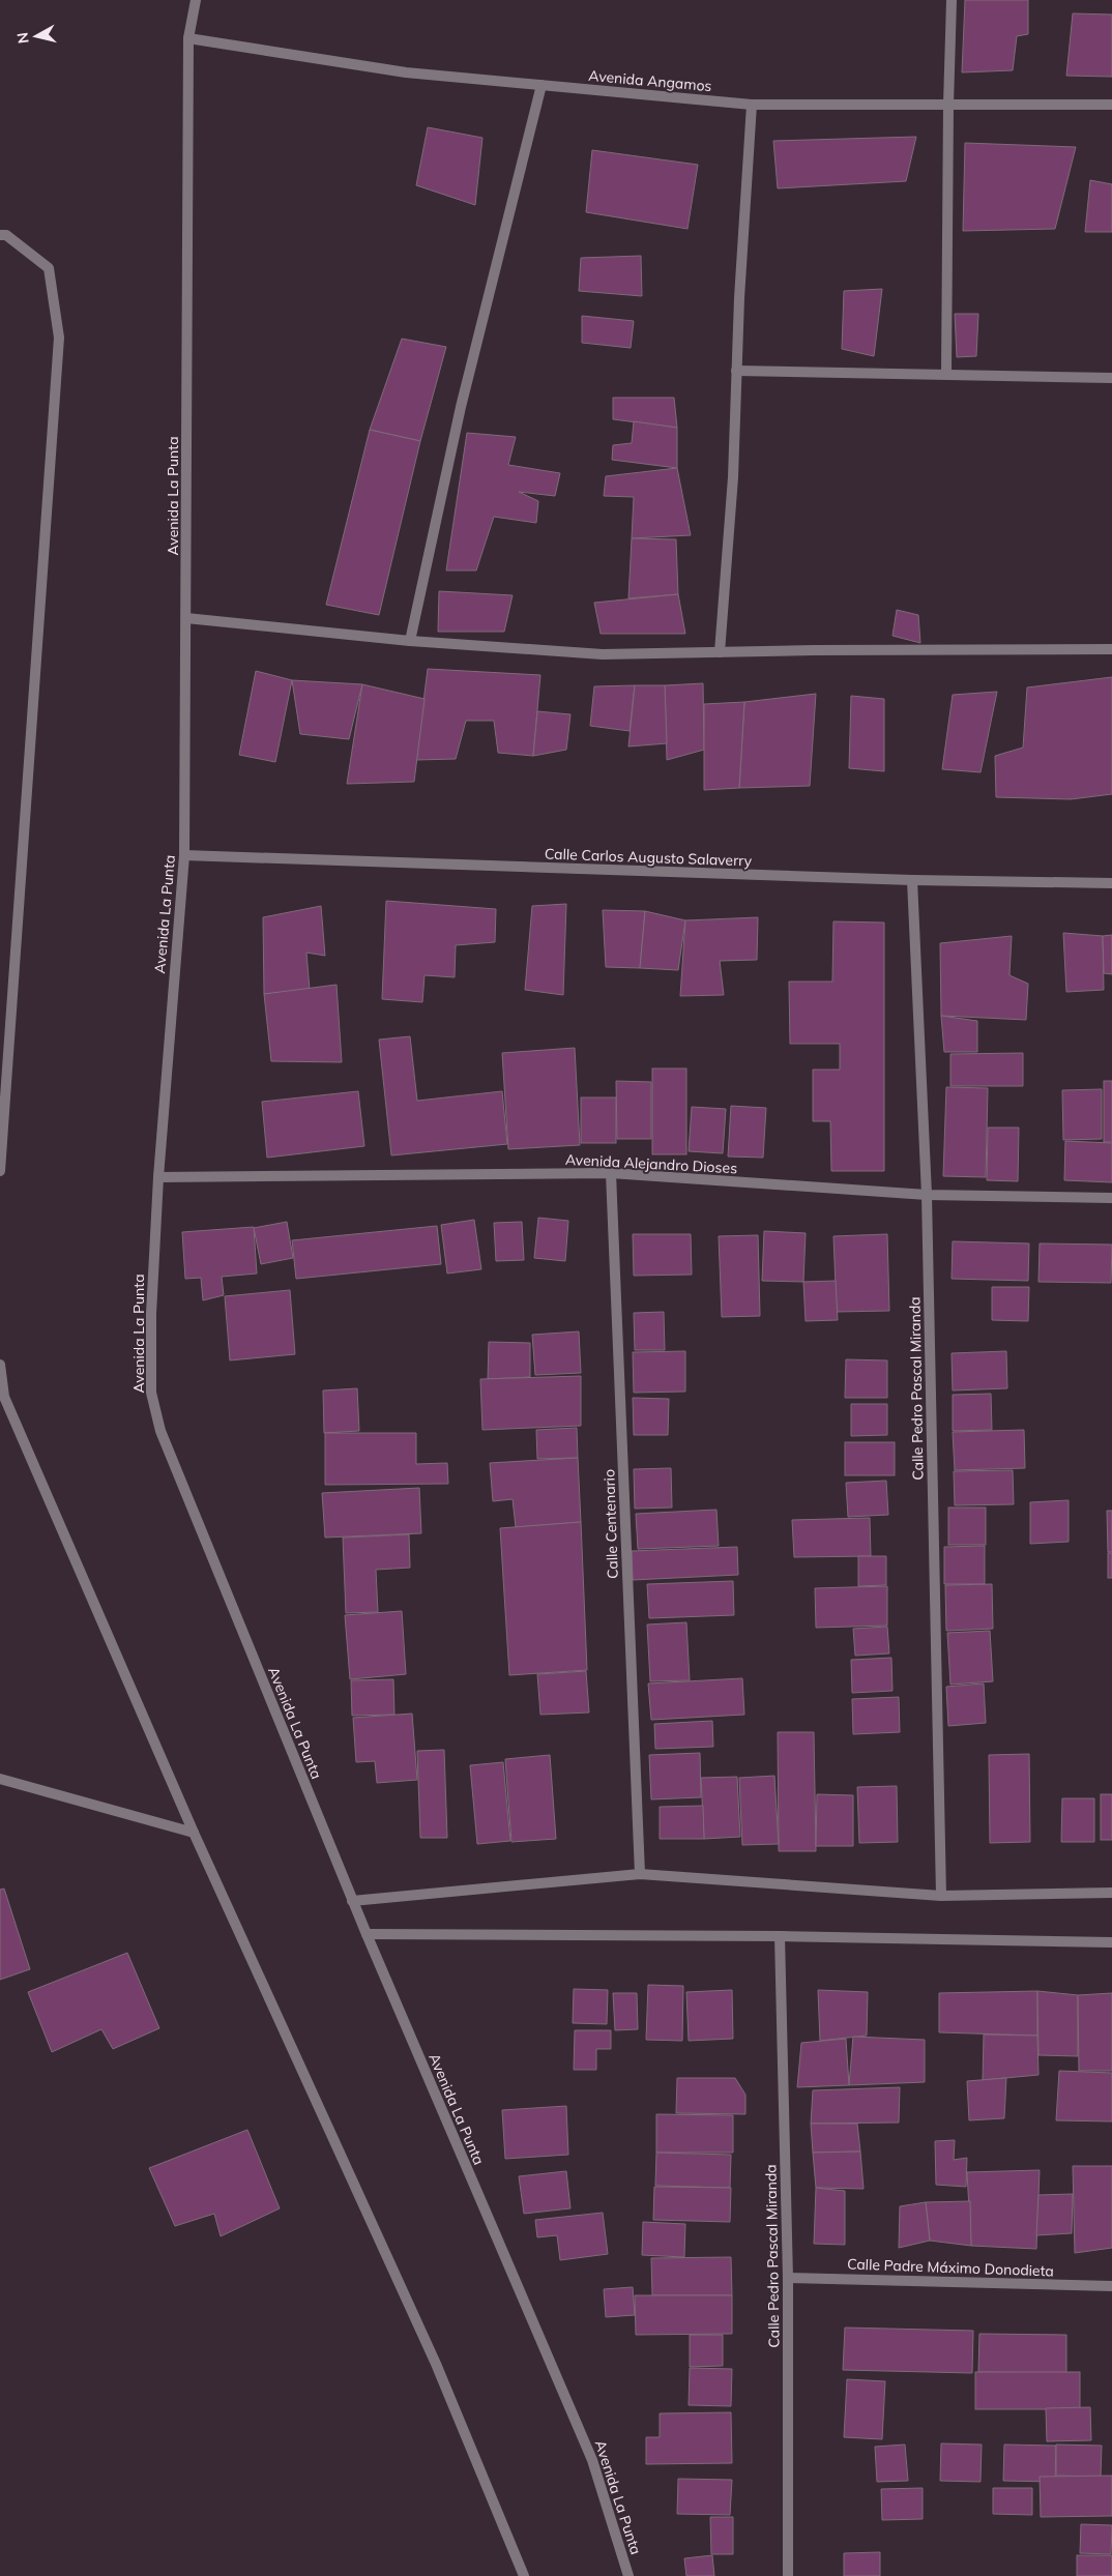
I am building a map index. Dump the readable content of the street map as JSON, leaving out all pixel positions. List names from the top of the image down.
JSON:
{
  "streets": {
    "street": [
      "Avenida Angamos",
      "Avenida La Punta",
      "Calle Carlos Augusto Salaverry",
      "Avenida Alejandro Dioses",
      "Calle Pedro Pascal Miranda",
      "Calle Centenario",
      "Calle Padre Máximo Donodieta"
    ]
  },
  "crossings": [
    ["Avenida Angamos", "Avenida La Punta"],
    ["Avenida La Punta", "Calle Carlos Augusto Salaverry"],
    ["Avenida La Punta", "Avenida Alejandro Dioses"],
    ["Calle Carlos Augusto Salaverry", "Calle Pedro Pascal Miranda"],
    ["Avenida Alejandro Dioses", "Calle Pedro Pascal Miranda"],
    ["Avenida Alejandro Dioses", "Calle Centenario"],
    ["Calle Pedro Pascal Miranda", "Calle Padre Máximo Donodieta"]
  ],
  "north": "left"
}
